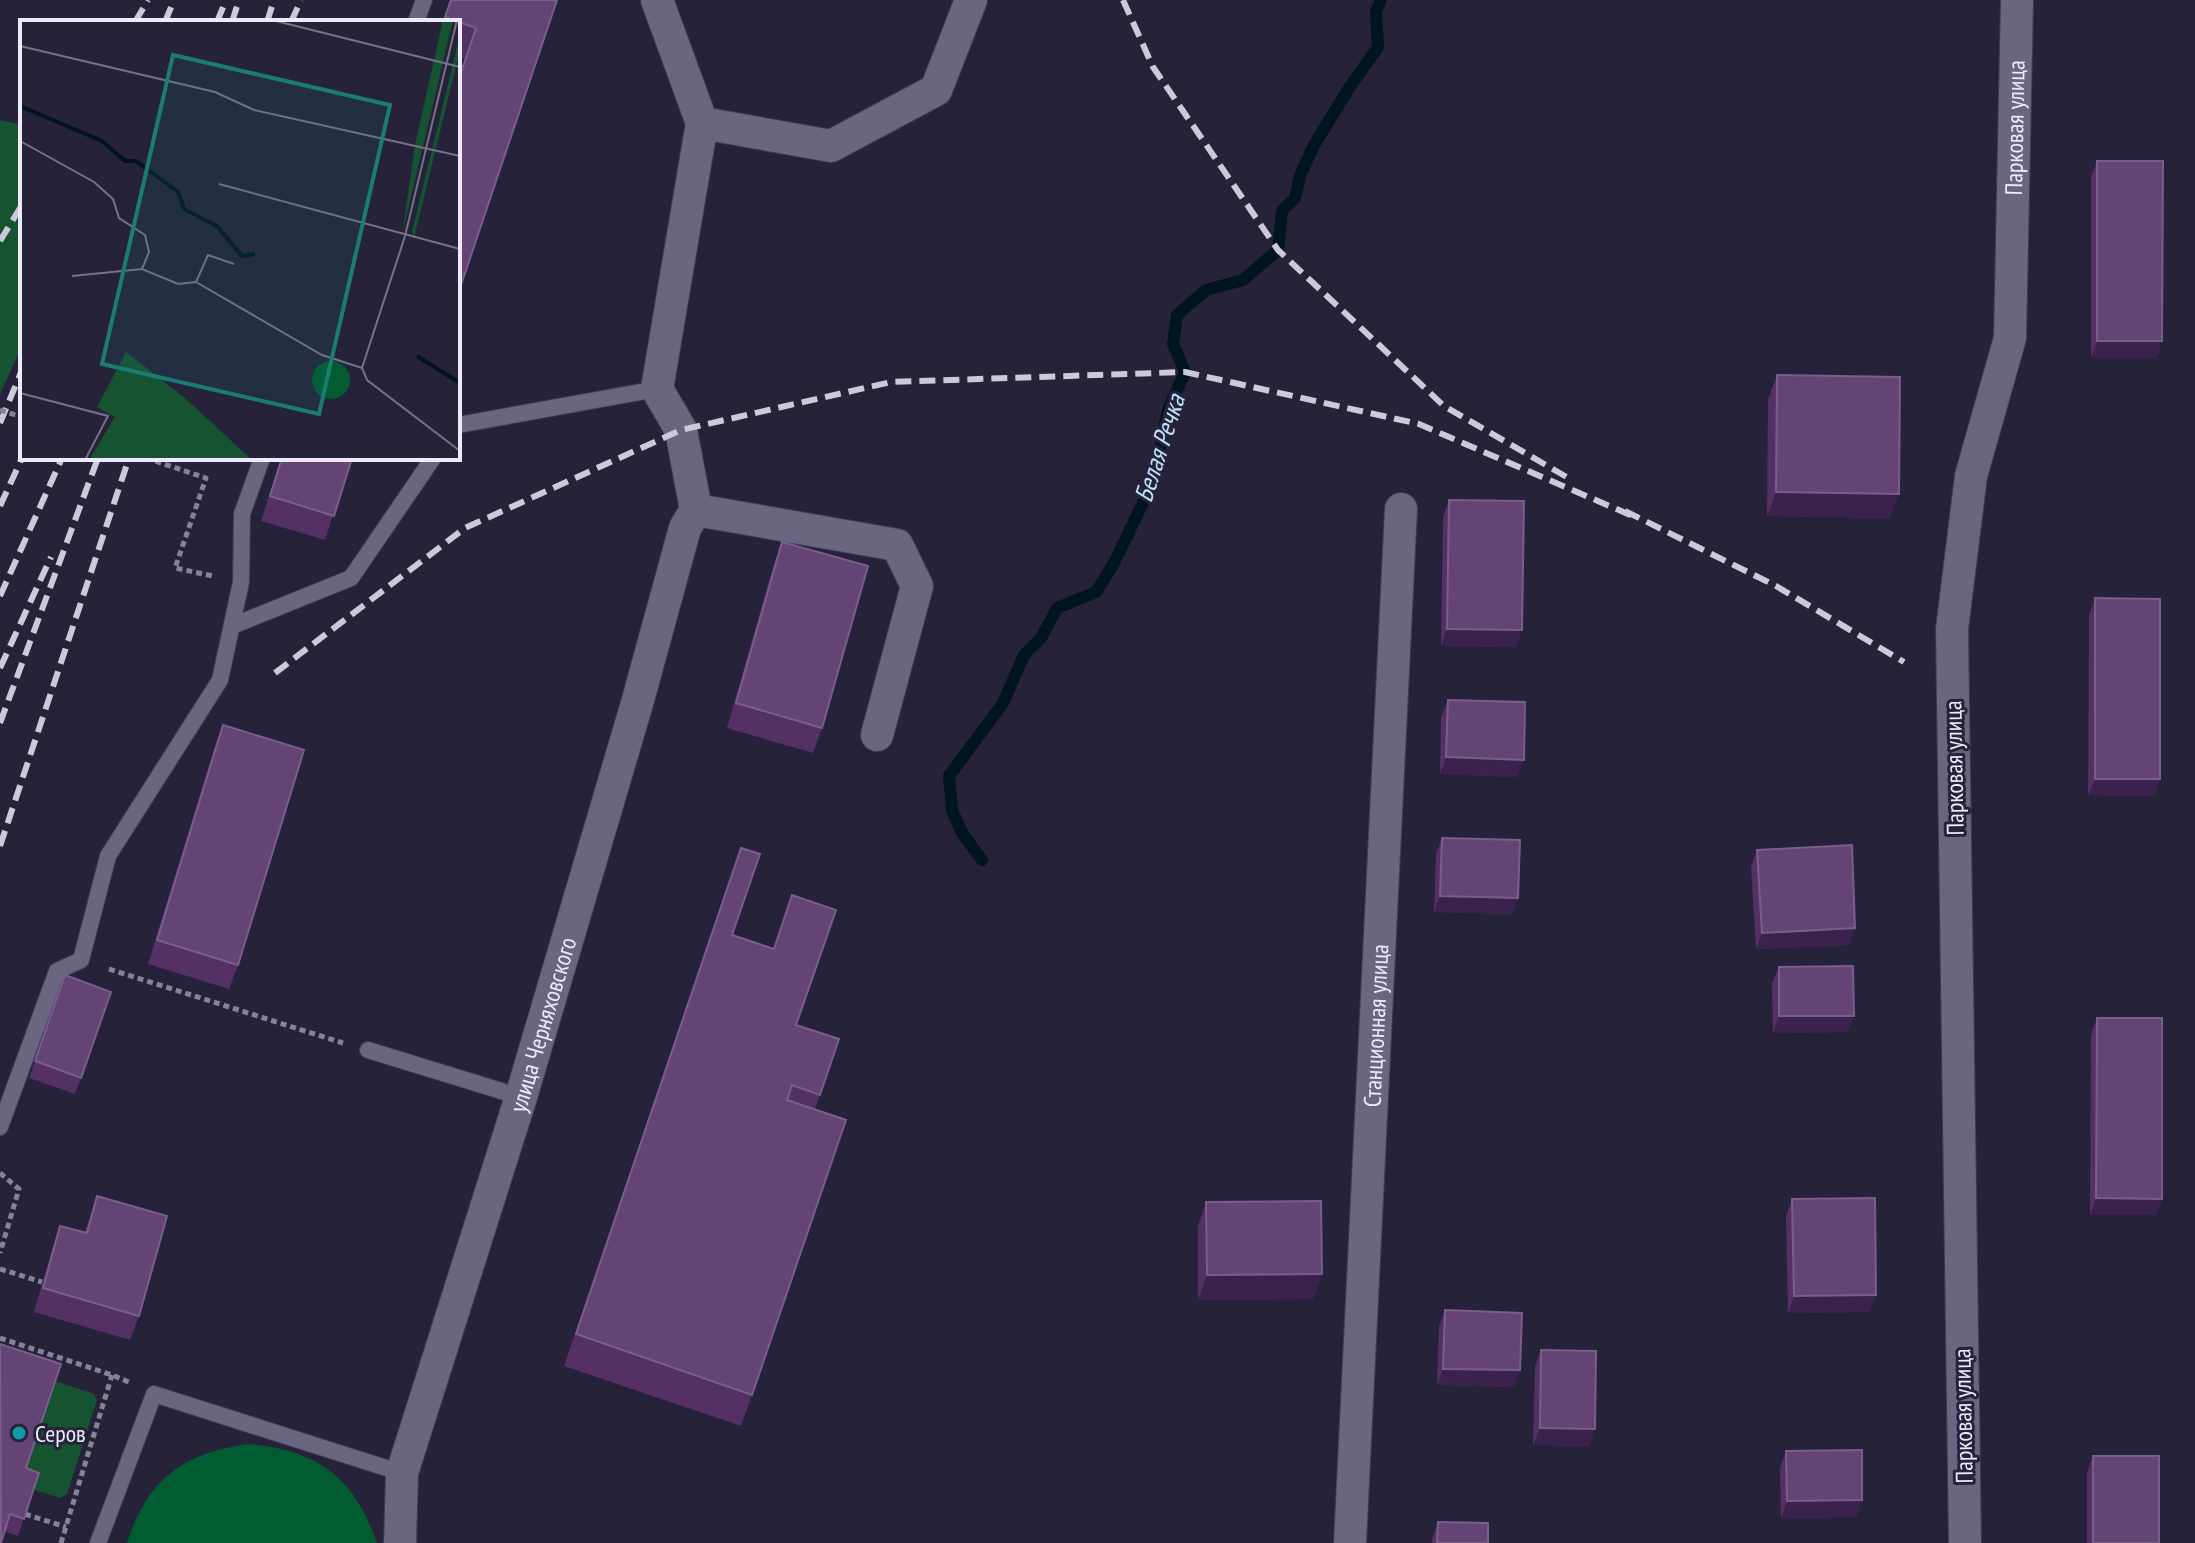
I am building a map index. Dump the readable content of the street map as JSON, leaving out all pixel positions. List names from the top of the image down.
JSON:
{
  "streets": {
    "street": ["Парковая улица", "улица Черняховского", "Станционная улица"]
  },
  "water": ["Белая Речка"],
  "places": ["Серов"]
}
